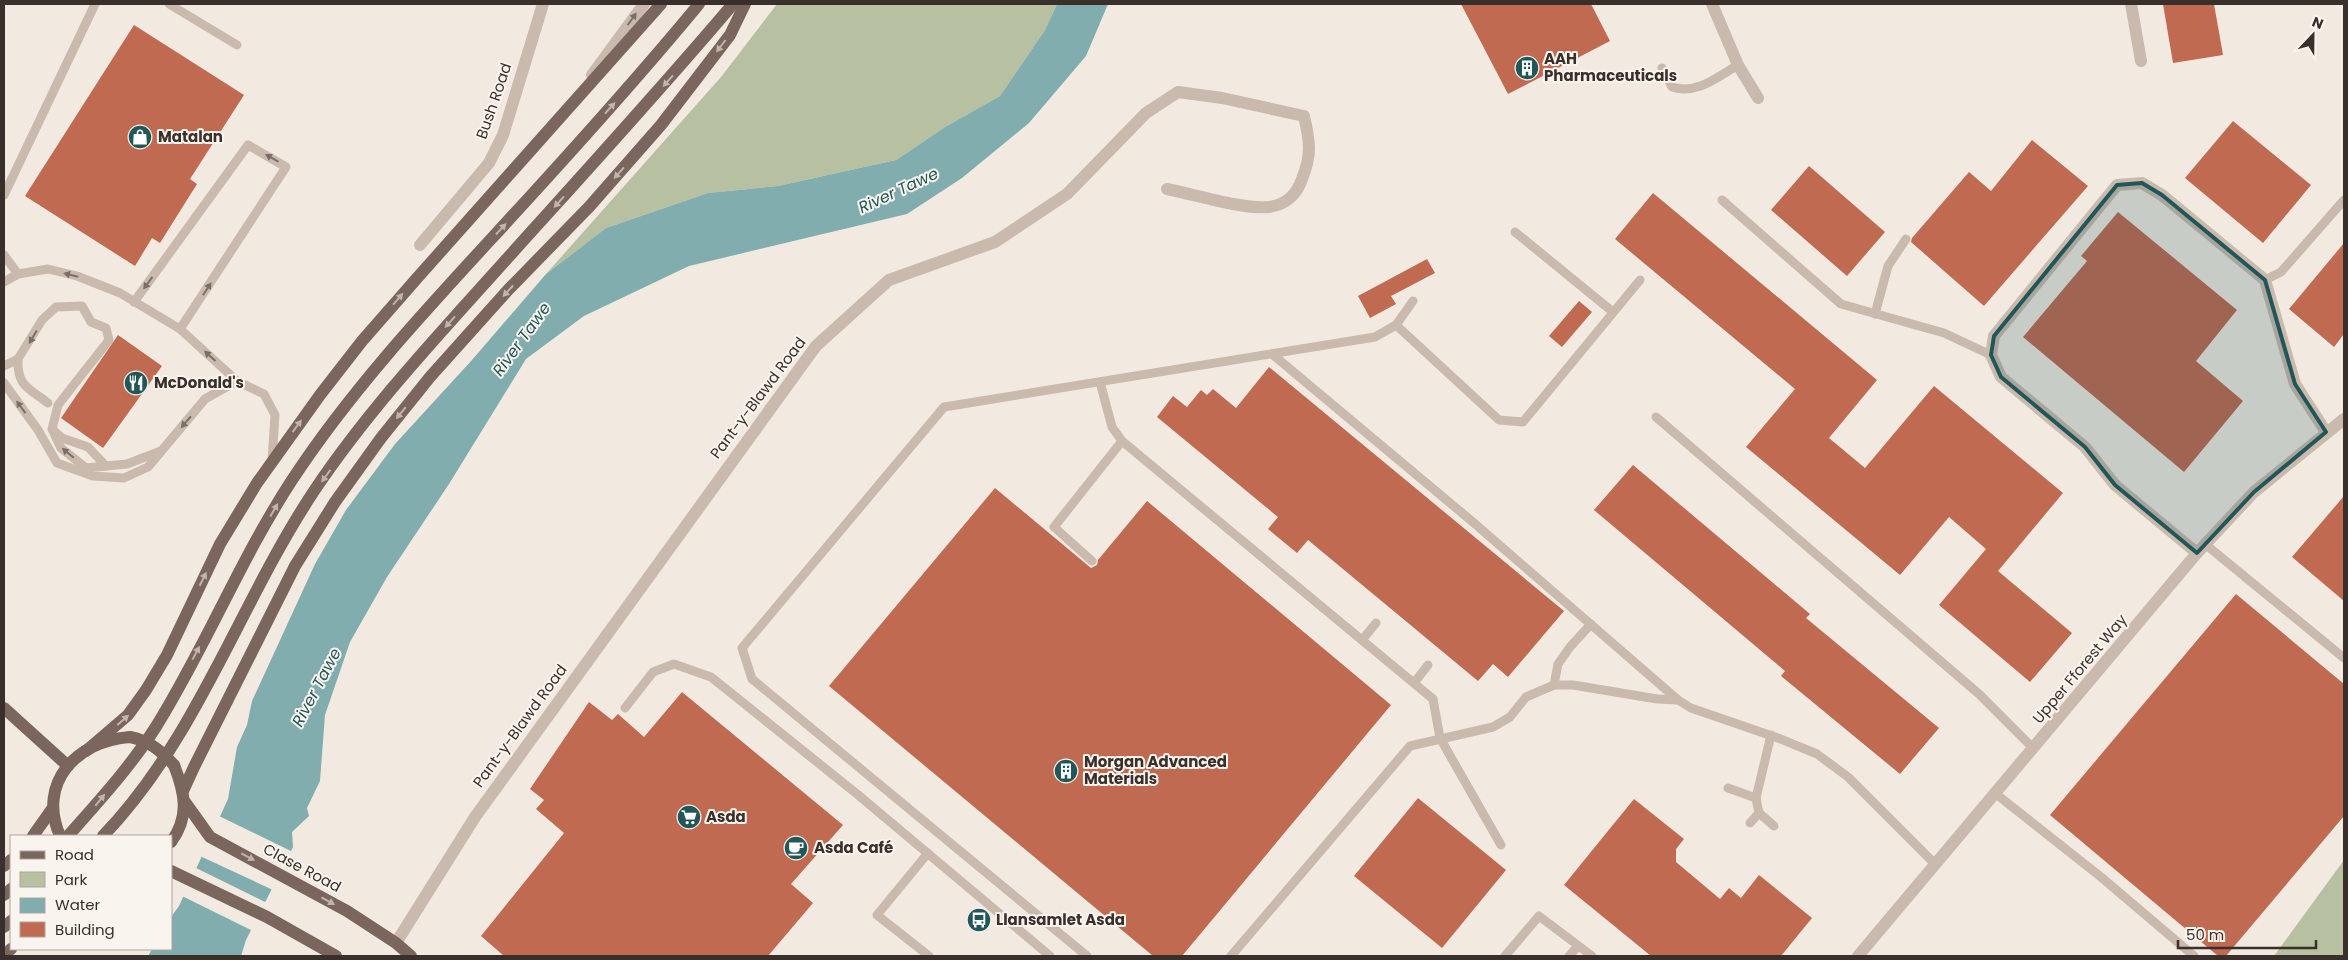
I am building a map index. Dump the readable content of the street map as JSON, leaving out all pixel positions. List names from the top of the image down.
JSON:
{
  "streets": {
    "main road": ["Clase Road"],
    "street": ["Bush Road", "Pant-y-Blawd Road", "Upper Fforest Way"]
  },
  "crossings": [
    ["Pant-y-Blawd Road", "Clase Road"]
  ],
  "water": ["River Tawe"],
  "places": {
    "building": ["AAH Pharmaceuticals", "Morgan Advanced Materials"],
    "shop": ["Matalan"],
    "restaurant": ["McDonald's"],
    "supermarket": ["Asda"],
    "cafe": ["Asda Café"],
    "bus stop": ["Llansamlet Asda"]
  },
  "legend": [
    "Road",
    "Park",
    "Water",
    "Building"
  ],
  "scale_bar": "50 m",
  "north": "top"
}
